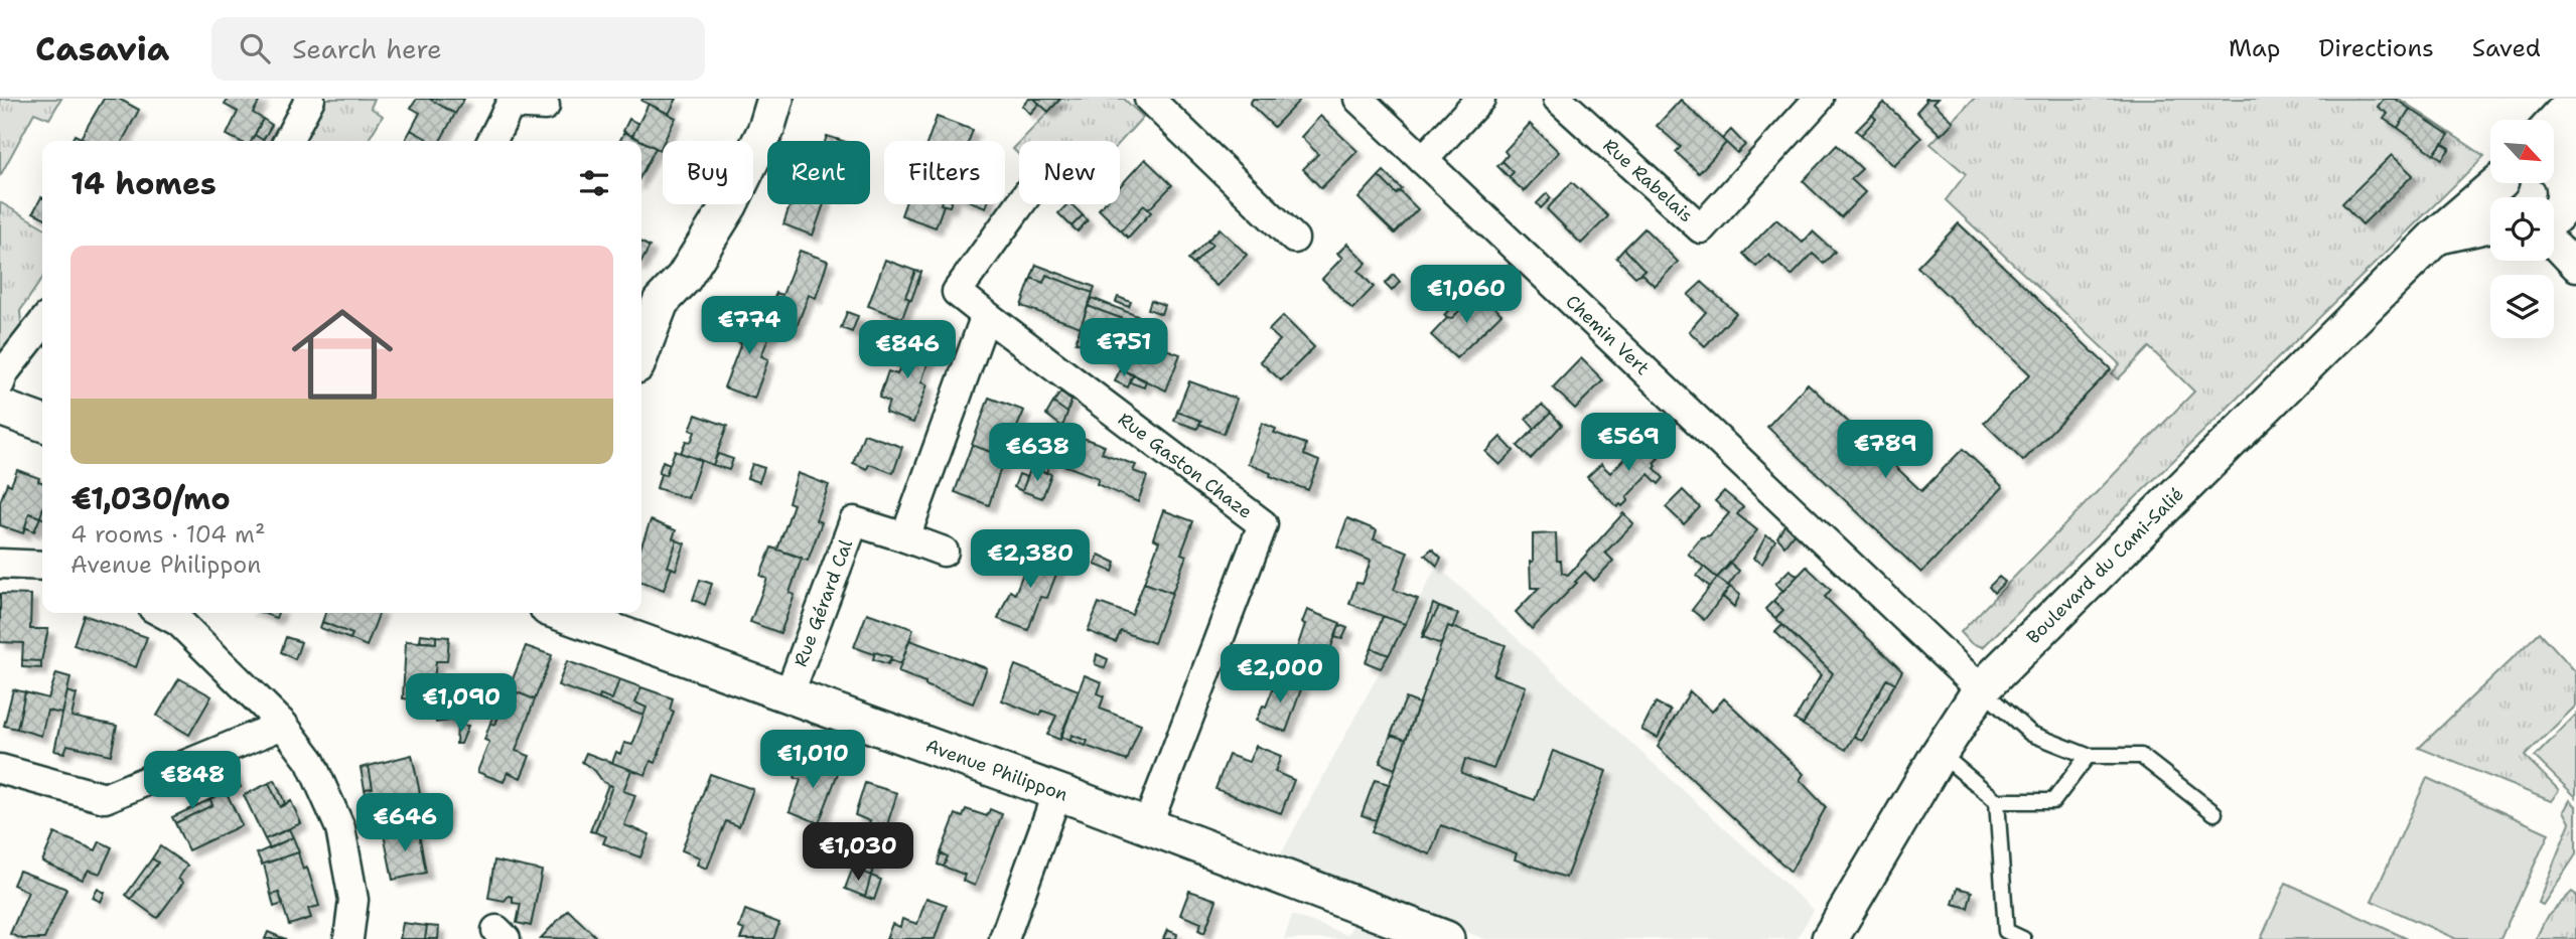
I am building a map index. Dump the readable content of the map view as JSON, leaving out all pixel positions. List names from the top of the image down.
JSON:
{
  "streets": {
    "street": [
      "Rue Rabelais",
      "Chemin Vert",
      "Rue Gaston Chaze",
      "Boulevard du Cami-Salié",
      "Rue Gérard Cal",
      "Avenue Philippon"
    ]
  },
  "crossings": [
    ["Chemin Vert", "Boulevard du Cami-Salié"],
    ["Rue Gaston Chaze", "Avenue Philippon"],
    ["Rue Gérard Cal", "Avenue Philippon"]
  ],
  "north": "bottom right",
  "page": {
    "header": "Casavia",
    "search": "Search here",
    "nav": ["Map", "Directions", "Saved"],
    "chip": [
      "Buy",
      "Rent",
      "Filters",
      "New"
    ],
    "heading": "14 homes",
    "list": [
      {
        "name": "€1,030/mo",
        "note": "4 rooms · 104 m² · Avenue Philippon"
      }
    ],
    "price": [
      "€1,060",
      "€774",
      "€751",
      "€846",
      "€569",
      "€789",
      "€638",
      "€2,380",
      "€2,000",
      "€1,090",
      "€1,010",
      "€848",
      "€646",
      "€1,030"
    ]
  }
}
